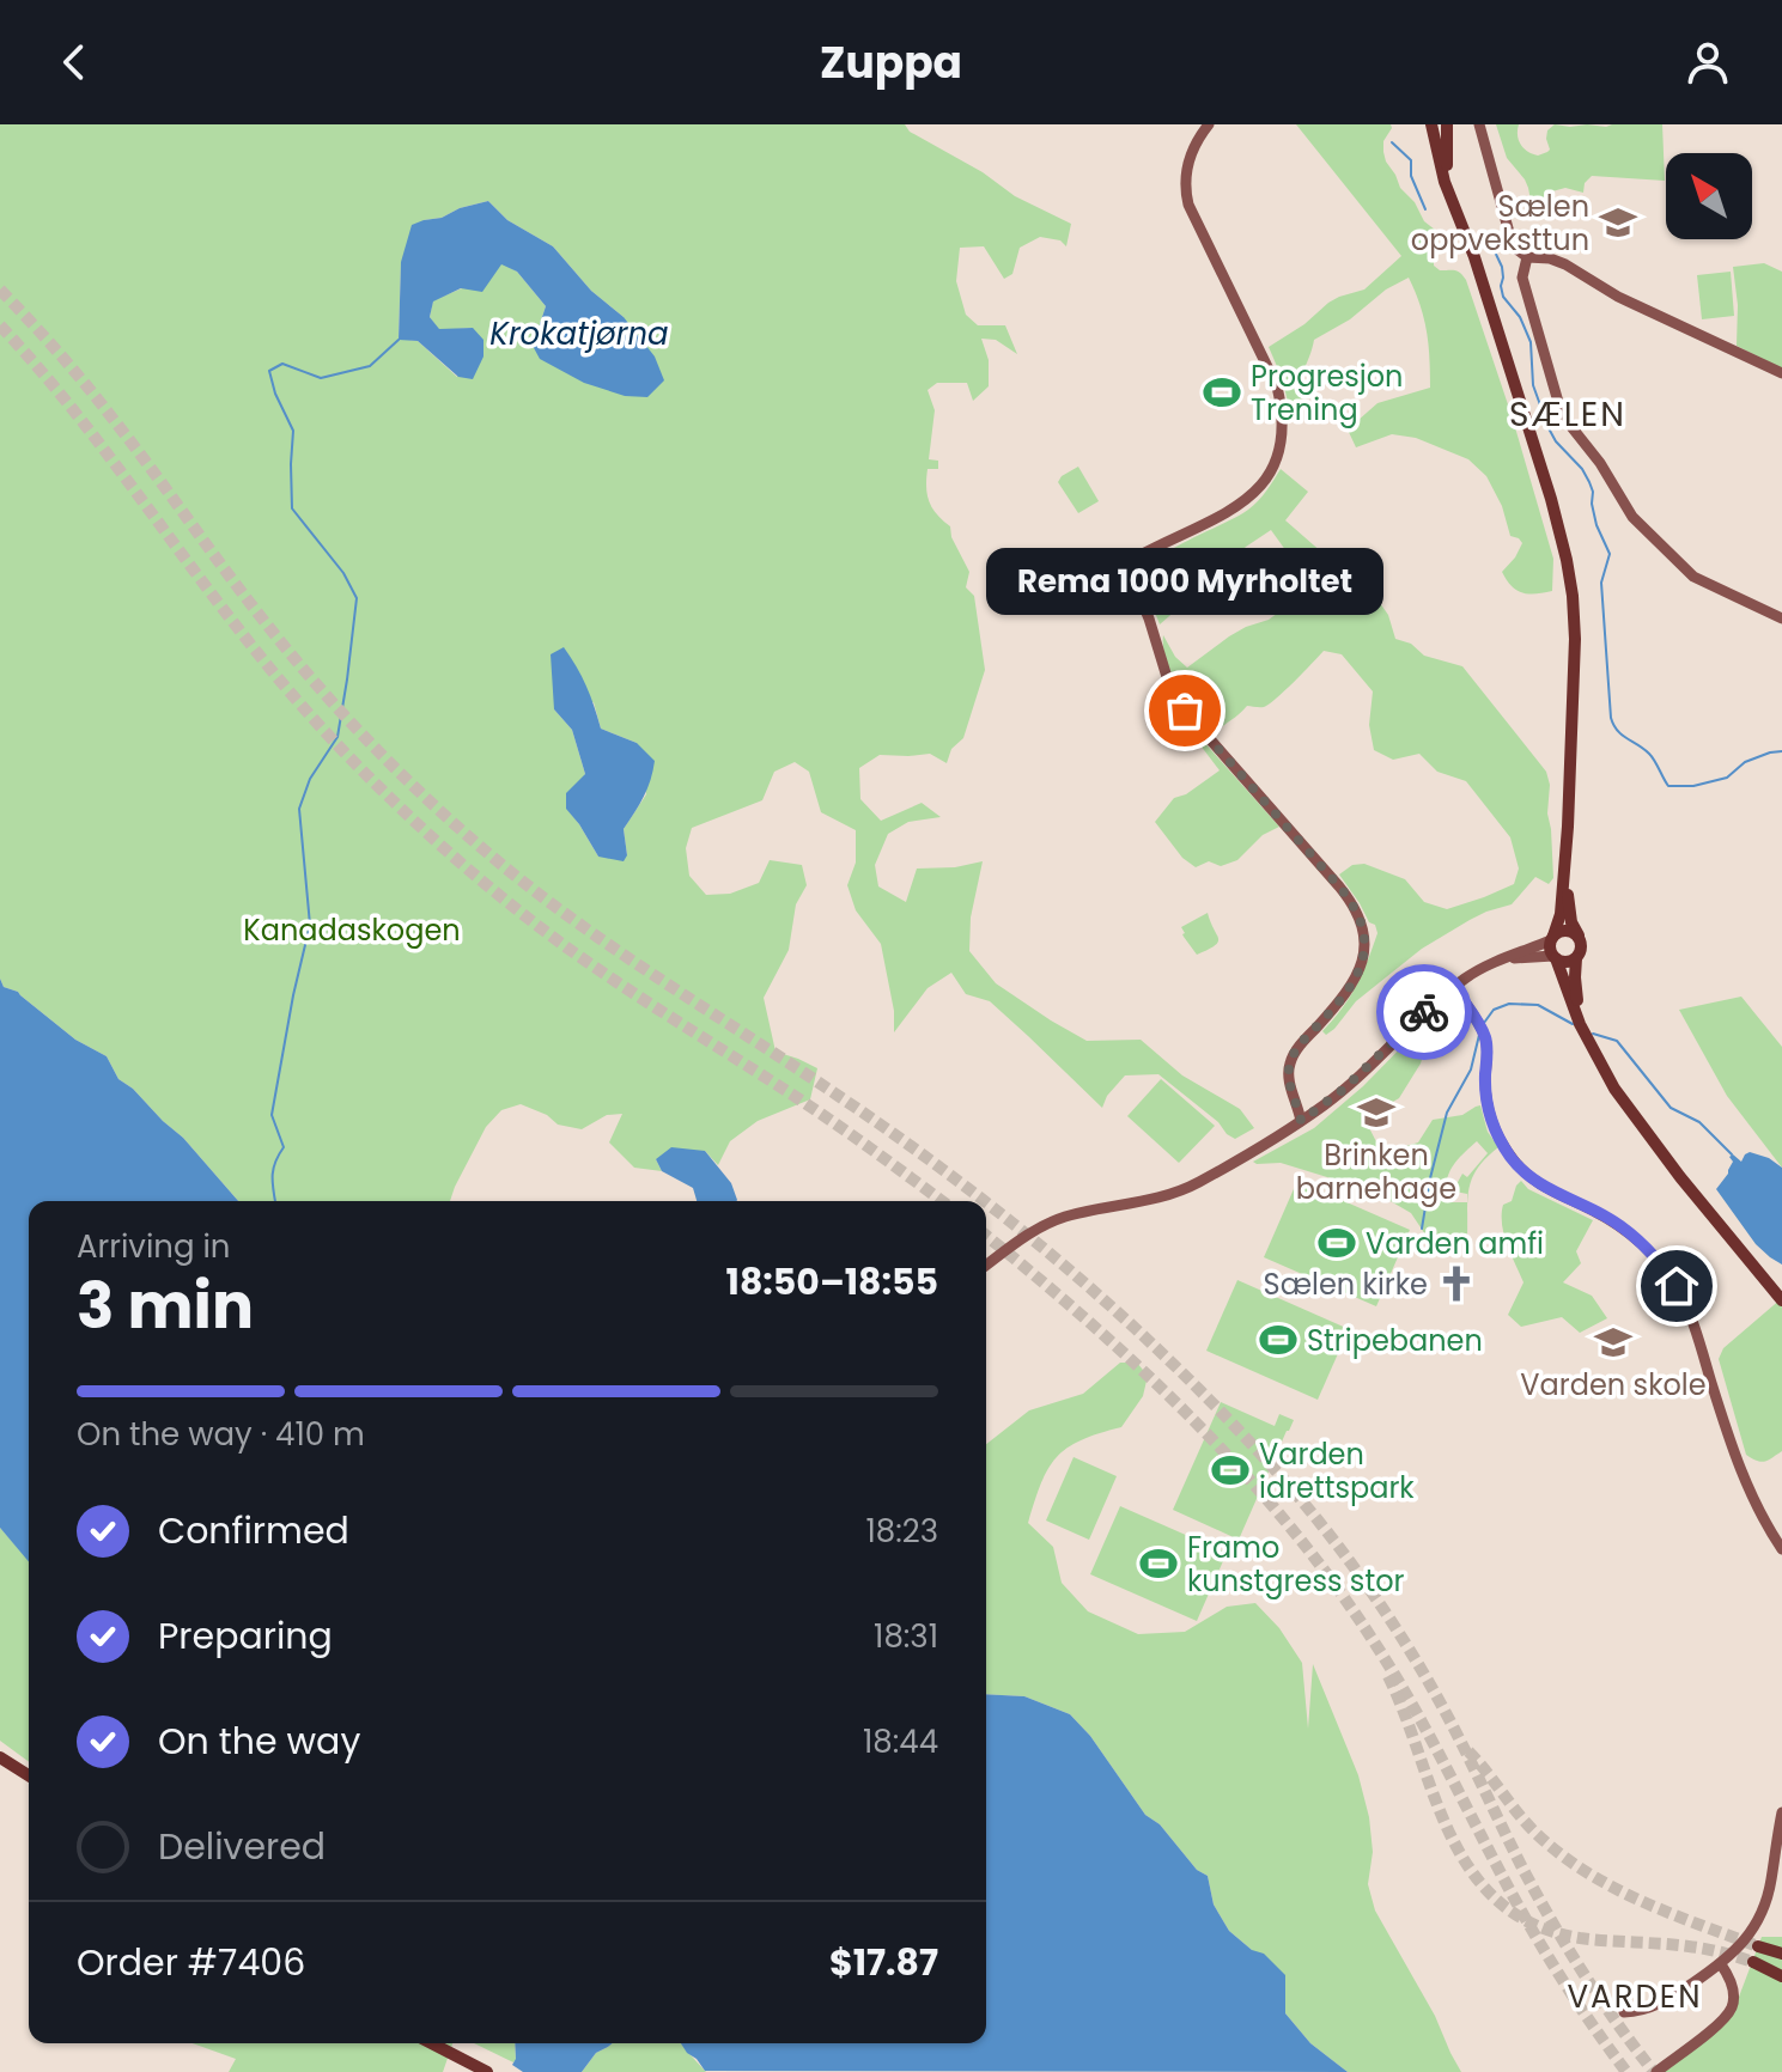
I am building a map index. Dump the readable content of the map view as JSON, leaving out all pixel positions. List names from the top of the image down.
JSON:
{
  "districts": ["SÆLEN", "VARDEN"],
  "water": ["Krokatjørna"],
  "parks": ["Kanadaskogen"],
  "places": {
    "school or university": ["Sælen oppveksttun", "Brinken barnehage", "Varden skole"],
    "sports": [
      "Progresjon Trening",
      "Varden amfi",
      "Stripebanen",
      "Varden idrettspark",
      "Framo kunstgress stor"
    ],
    "other": ["Rema 1000 Myrholtet"],
    "church": ["Sælen kirke"]
  },
  "north": "top left",
  "page": {
    "header": "Zuppa",
    "bubble": "Rema 1000 Myrholtet",
    "heading": ["3 min", "Arriving in", "18:50–18:55"],
    "panel": ["Order #7406", "$17.87"],
    "bar": "On the way · 410 m",
    "list": [
      ["Confirmed", "18:23"],
      ["Preparing", "18:31"],
      ["On the way", "18:44"],
      "Delivered"
    ]
  }
}
